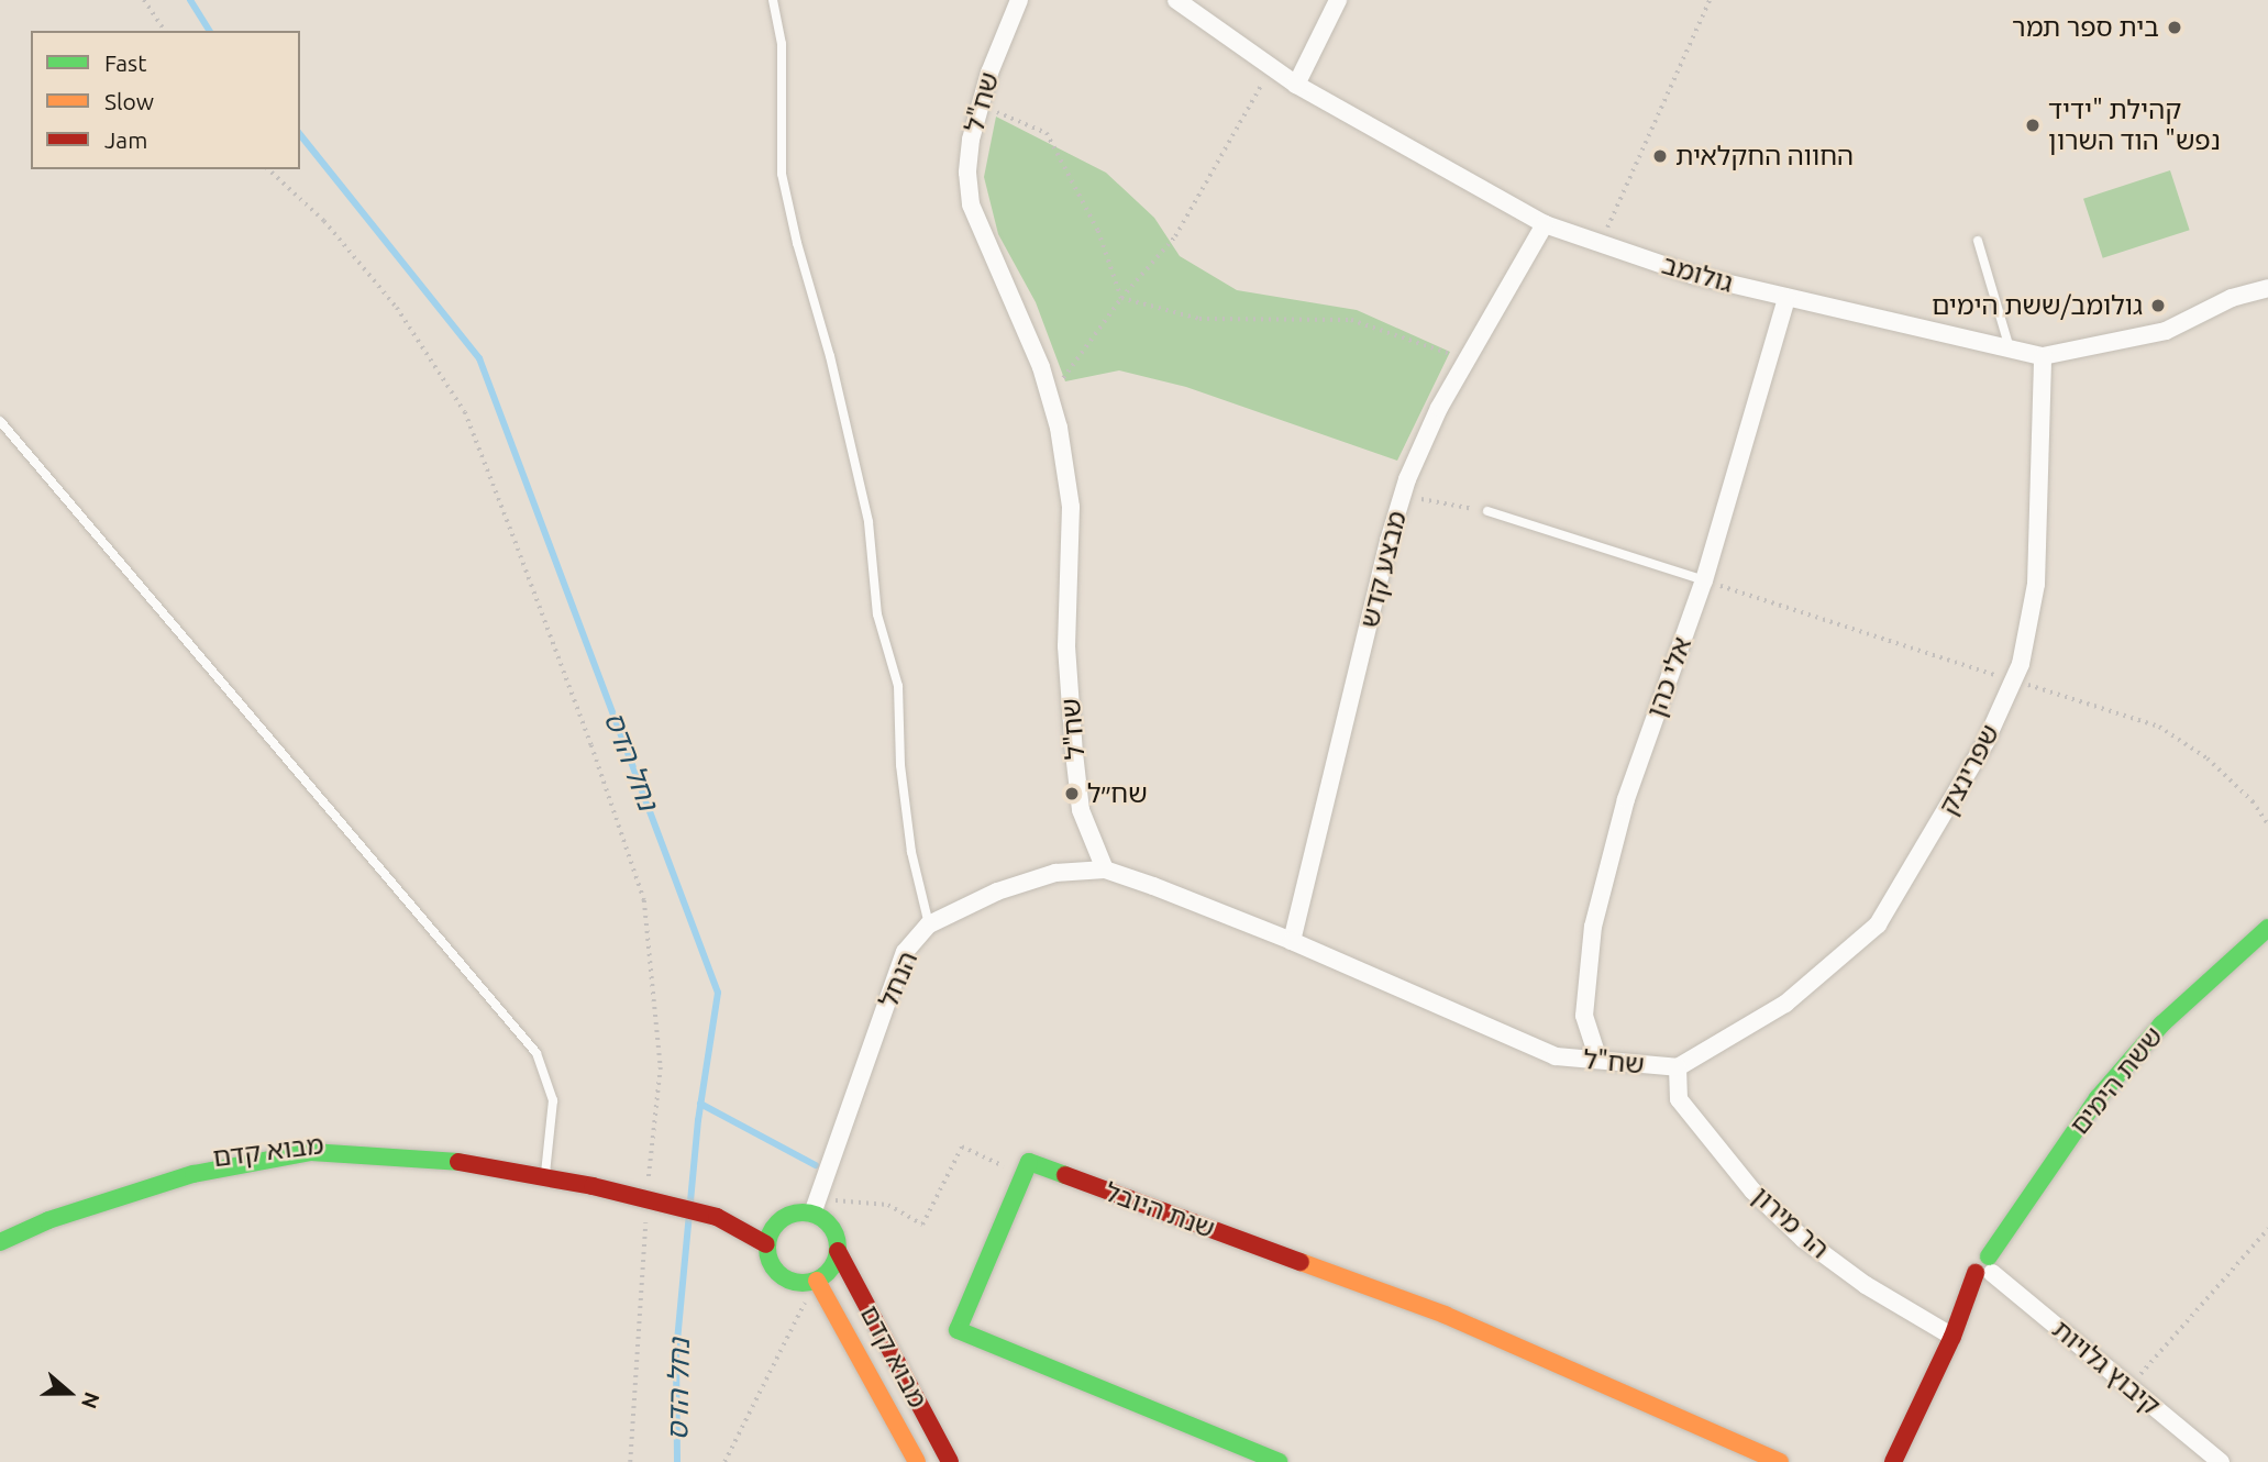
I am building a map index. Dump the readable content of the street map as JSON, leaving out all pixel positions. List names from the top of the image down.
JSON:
{
  "streets": {
    "street": [
      "שח\"ל",
      "גולומב",
      "מבצע קדש",
      "אלי כהן",
      "שפרינצק",
      "הנחל",
      "ששת הימים",
      "מבוא קדם",
      "שנת היובל",
      "הר מירון",
      "קיבוץ גלויות"
    ]
  },
  "crossings": [
    ["שח\"ל", "מבצע קדש"],
    ["שח\"ל", "אלי כהן"],
    ["שח\"ל", "שפרינצק"],
    ["שח\"ל", "הנחל"],
    ["שח\"ל", "הר מירון"],
    ["גולומב", "מבצע קדש"],
    ["גולומב", "אלי כהן"],
    ["גולומב", "שפרינצק"],
    ["שפרינצק", "הר מירון"],
    ["הנחל", "מבוא קדם"],
    ["ששת הימים", "הר מירון"],
    ["ששת הימים", "קיבוץ גלויות"]
  ],
  "water": ["נחל הדס"],
  "places": [
    "בית ספר תמר",
    "קהילת \"ידיד נפש\" הוד השרון",
    "החווה החקלאית",
    "גולומב/ששת הימים",
    "שח״ל"
  ],
  "legend": ["Fast", "Slow", "Jam"],
  "north": "right"
}
